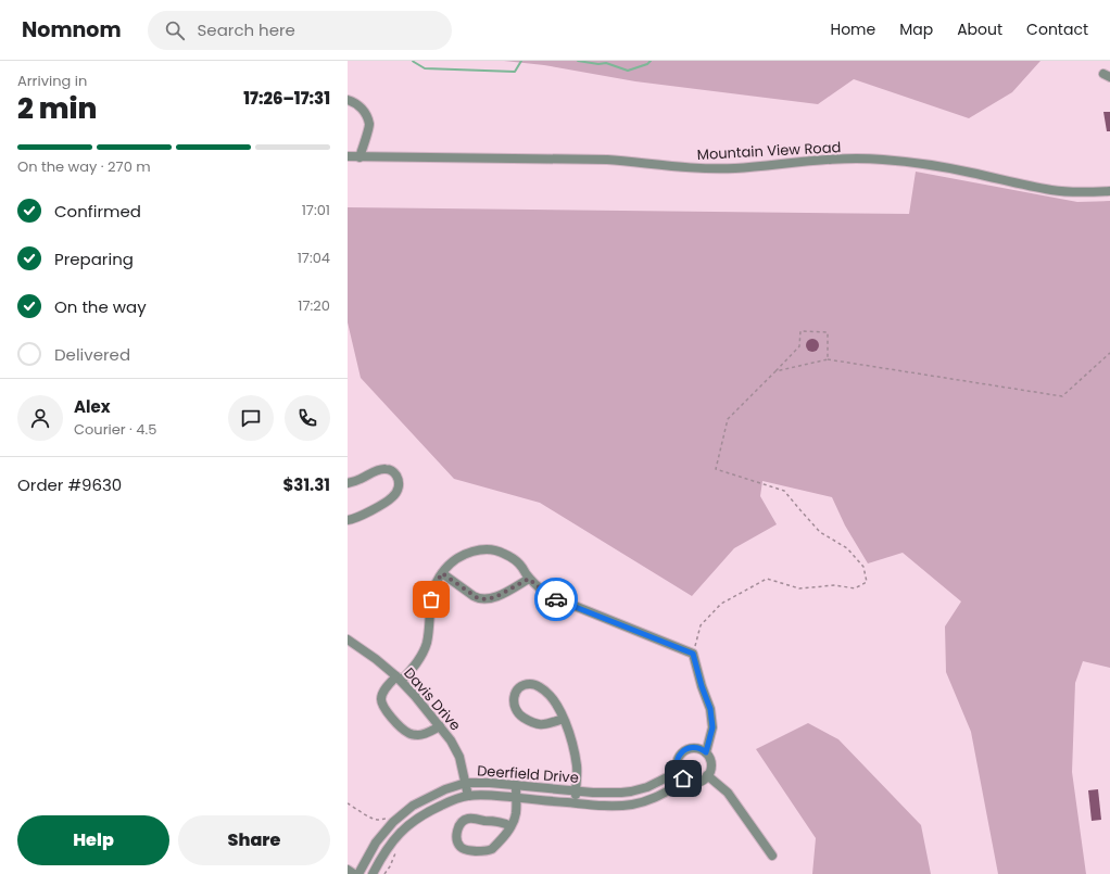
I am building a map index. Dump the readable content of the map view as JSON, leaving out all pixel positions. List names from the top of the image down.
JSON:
{
  "streets": {
    "street": ["Mountain View Road", "Davis Drive", "Deerfield Drive"]
  },
  "crossings": [
    ["Davis Drive", "Deerfield Drive"]
  ],
  "page": {
    "header": "Nomnom",
    "search": "Search here",
    "nav": [
      "Home",
      "Map",
      "About",
      "Contact"
    ],
    "heading": ["2 min", "Arriving in", "17:26–17:31"],
    "panel": [
      "Alex",
      "Courier · 4.5",
      "Order #9630",
      "$31.31"
    ],
    "bar": "On the way · 270 m",
    "list": [
      ["Confirmed", "17:01"],
      ["Preparing", "17:04"],
      ["On the way", "17:20"],
      "Delivered"
    ],
    "buttons": ["Help", "Share"]
  }
}
